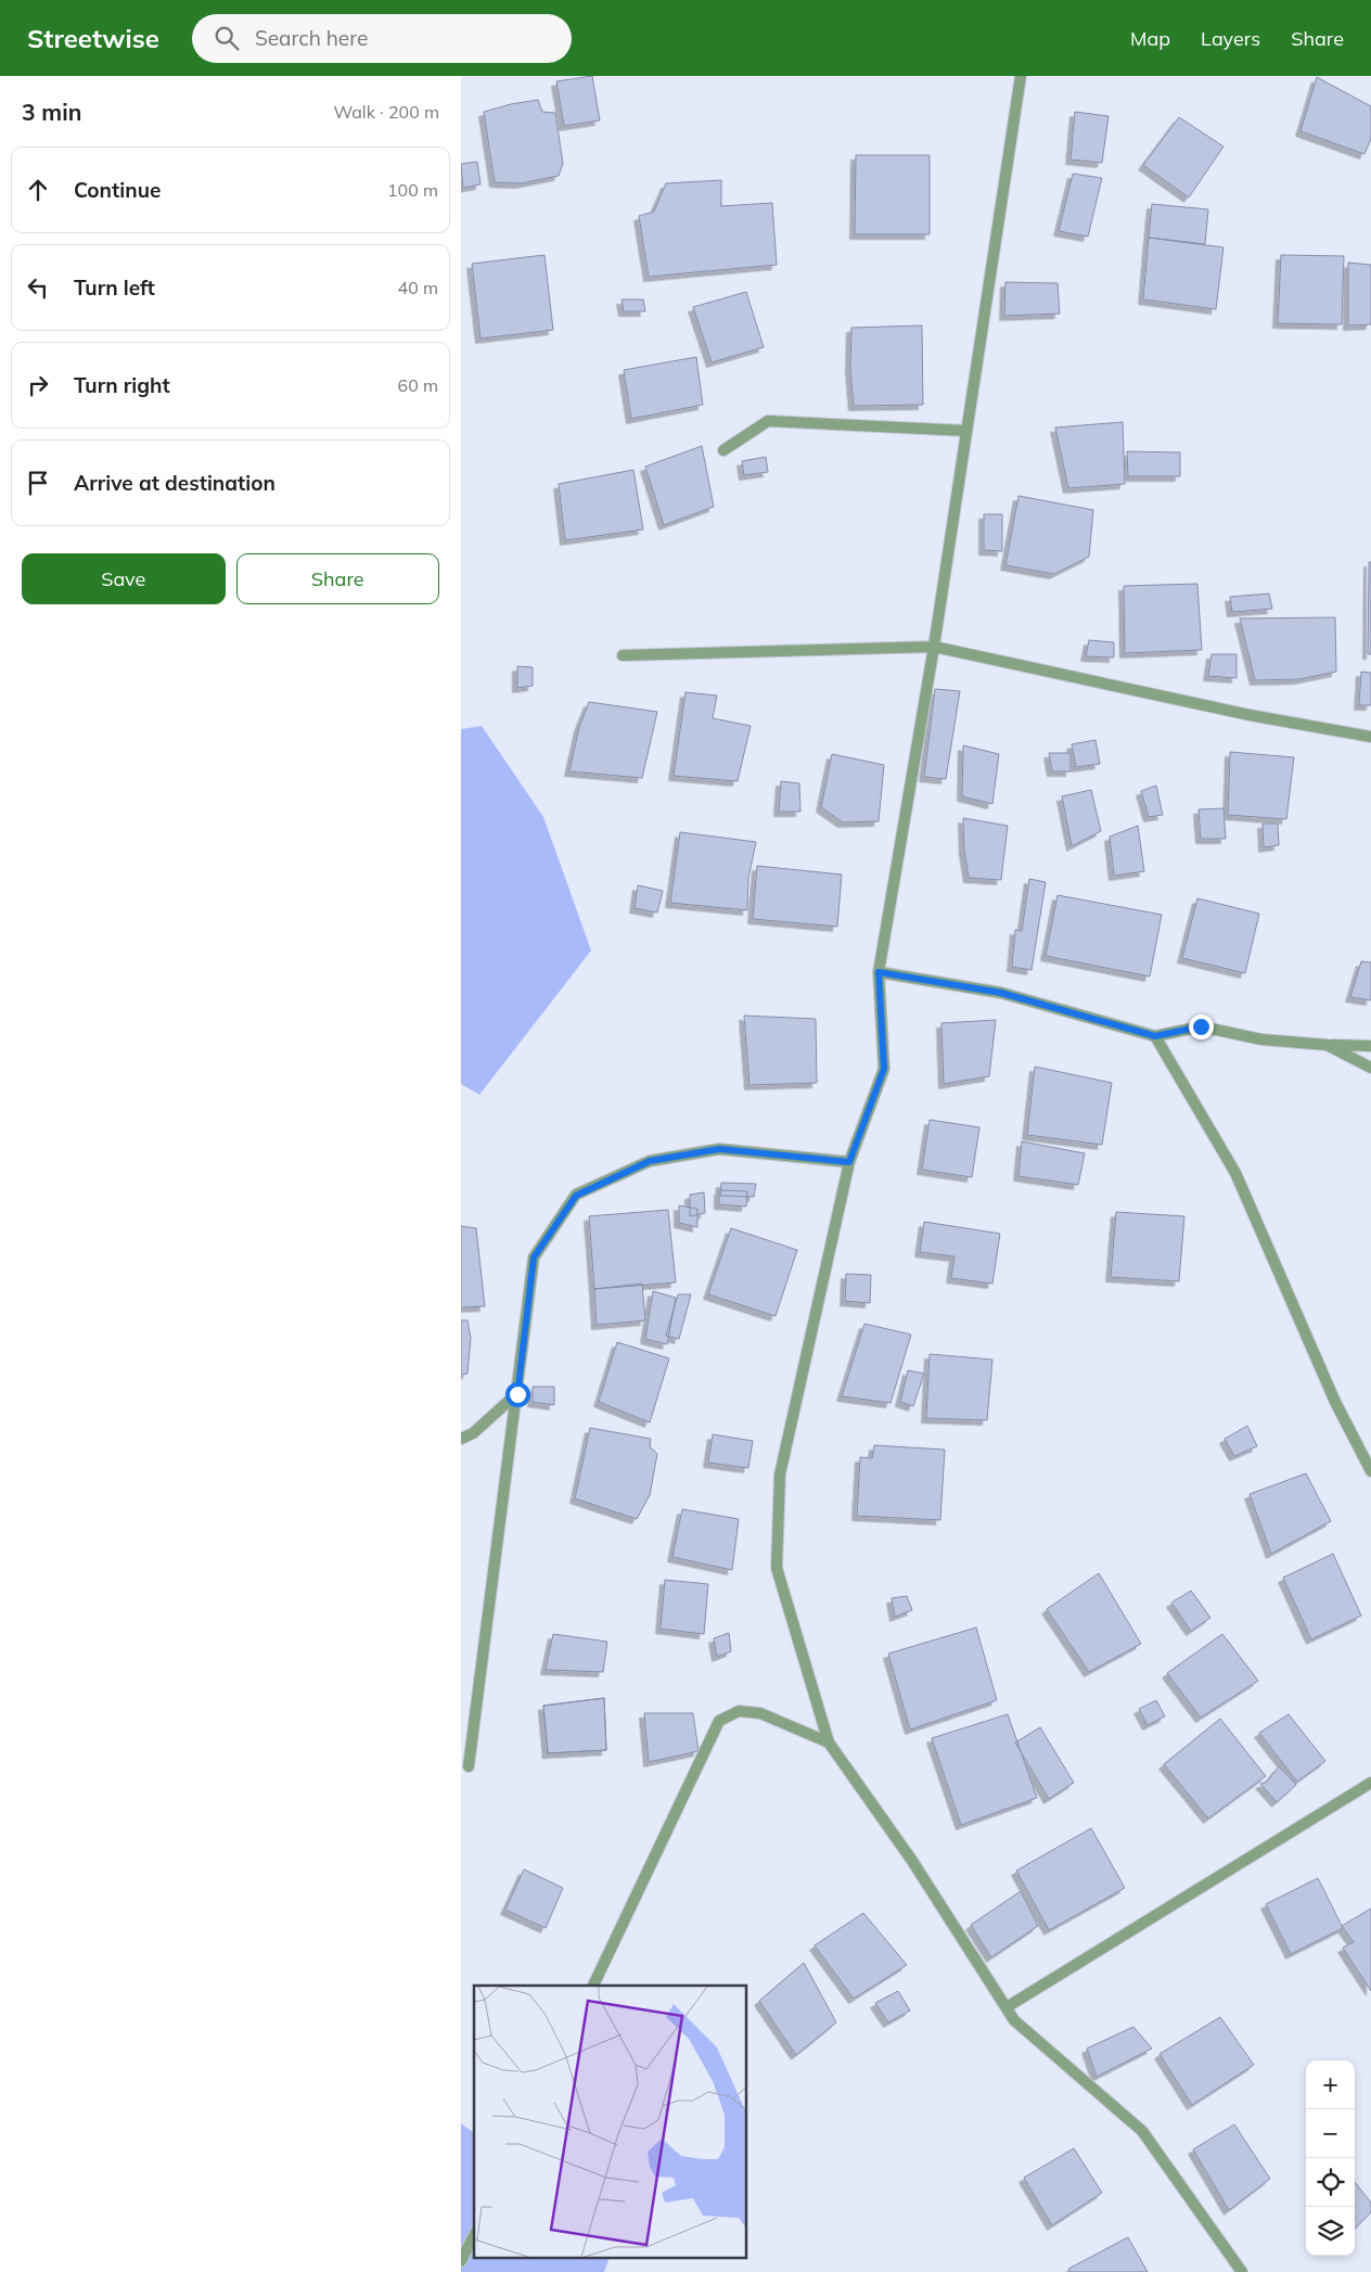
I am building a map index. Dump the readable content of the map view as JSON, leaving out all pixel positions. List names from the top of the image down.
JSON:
{
  "page": {
    "header": "Streetwise",
    "search": "Search here",
    "nav": ["Map", "Layers", "Share"],
    "heading": ["3 min", "Walk · 200 m"],
    "list": [
      ["Continue", "100 m"],
      ["Turn left", "40 m"],
      ["Turn right", "60 m"],
      "Arrive at destination"
    ],
    "buttons": ["Save", "Share"],
    "map_buttons": ["+", "−"]
  }
}
